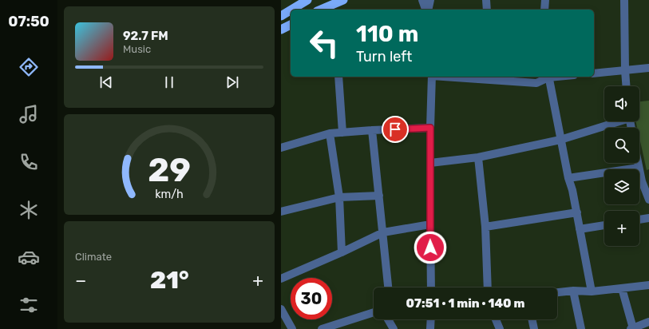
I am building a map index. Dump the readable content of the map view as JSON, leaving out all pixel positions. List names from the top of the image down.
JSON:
{
  "page": {
    "tabs": "07:50",
    "turn": ["110 m", "Turn left"],
    "song": ["92.7 FM", "Music"],
    "map_buttons": "+",
    "tile": "Climate",
    "heat": ["−", "21°", "+"],
    "limit": "30",
    "trip": "07:51 · 1 min · 140 m",
    "gauge": ["29", "km/h"]
  }
}
